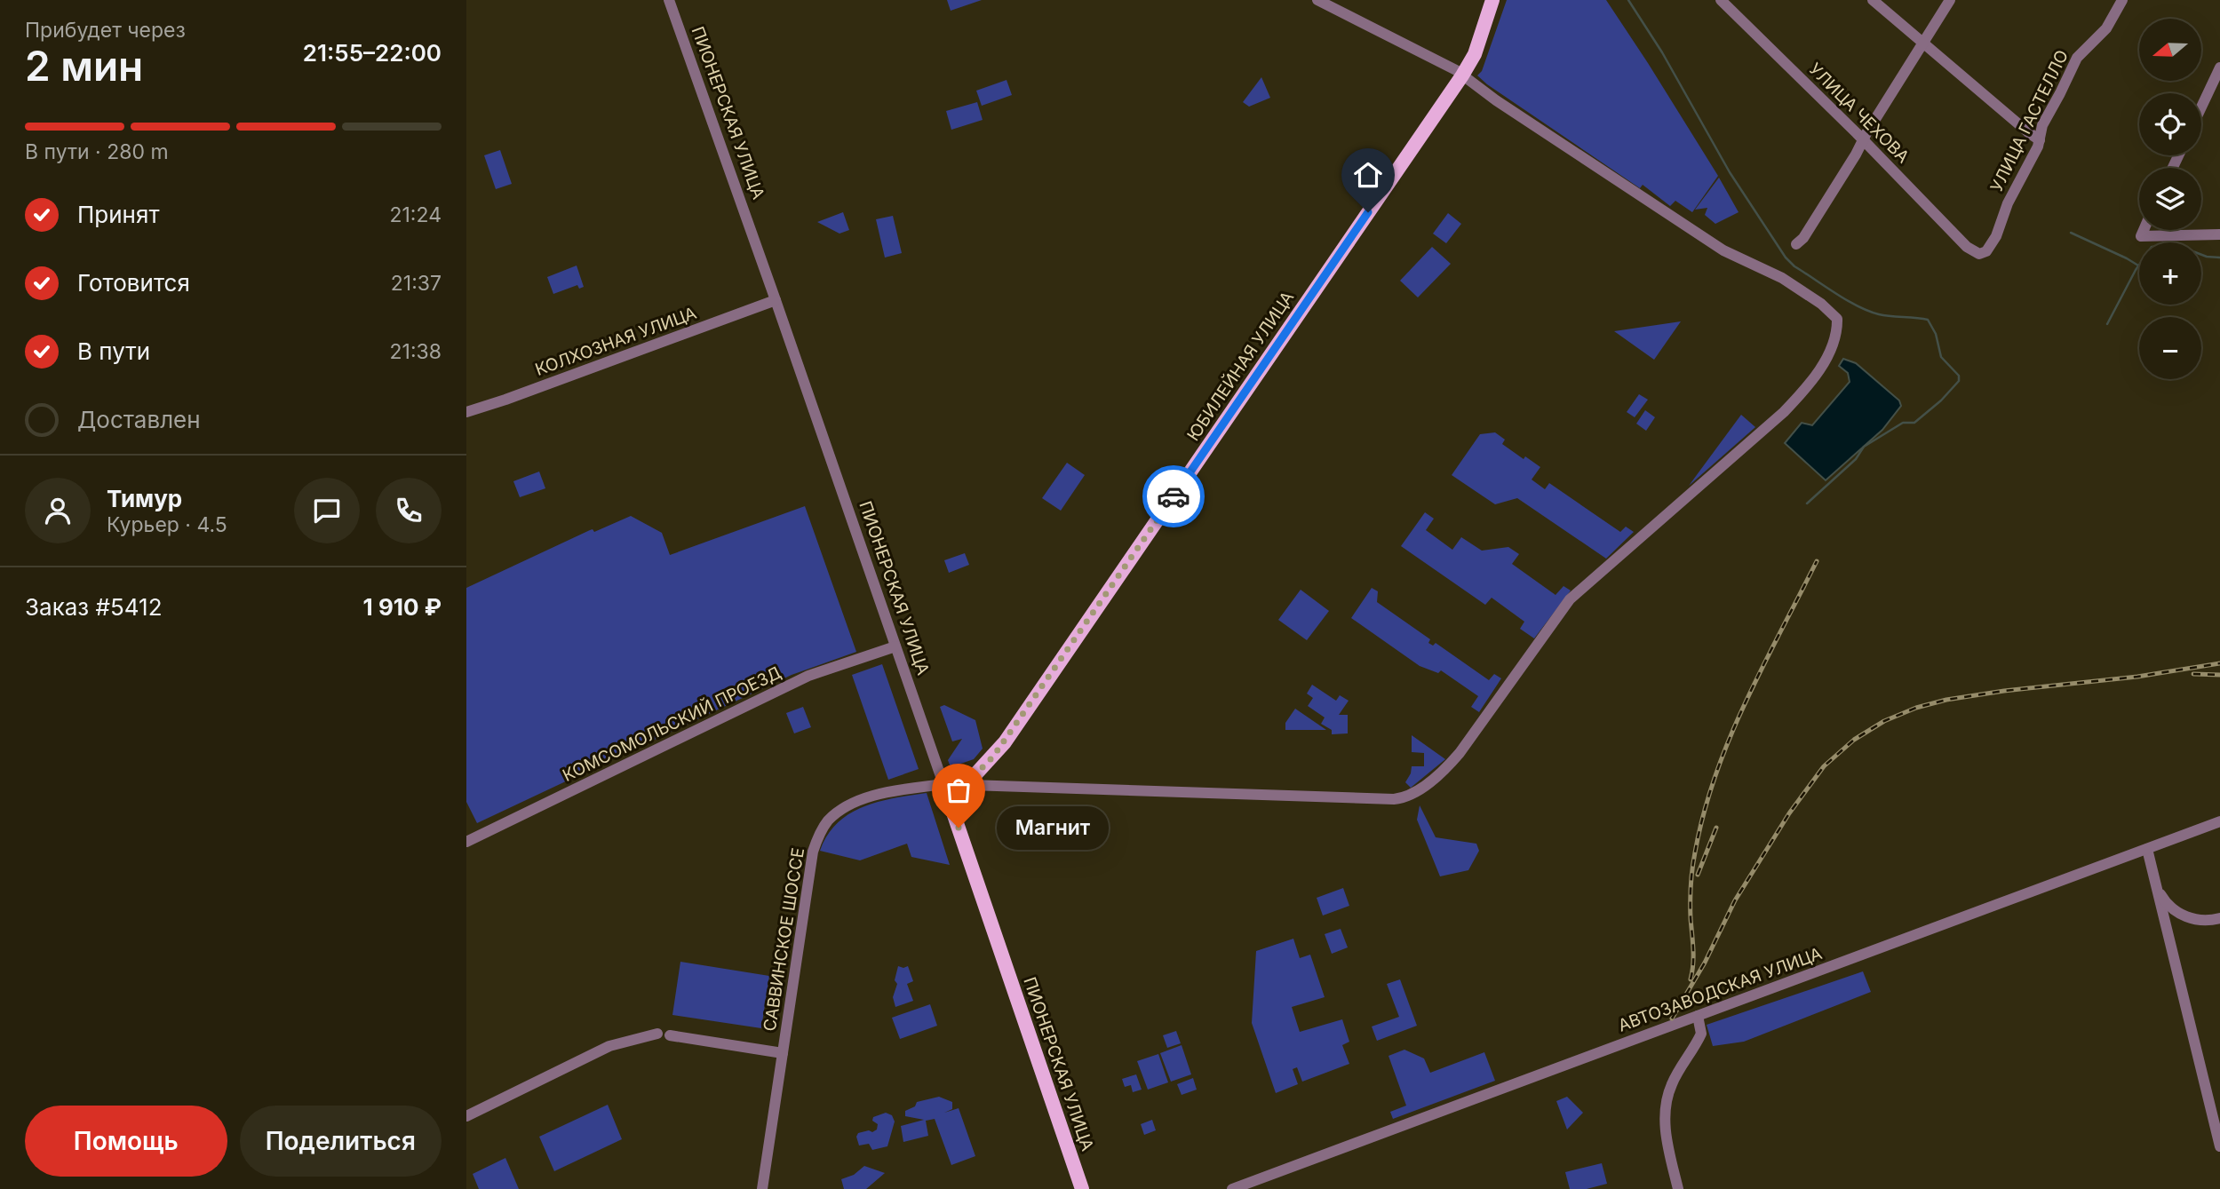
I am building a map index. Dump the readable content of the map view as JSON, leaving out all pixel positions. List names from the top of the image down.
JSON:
{
  "streets": {
    "main road": ["ПИОНЕРСКАЯ УЛИЦА", "ЮБИЛЕЙНАЯ УЛИЦА"],
    "street": [
      "УЛИЦА ЧЕХОВА",
      "УЛИЦА ГАСТЕЛЛО",
      "КОЛХОЗНАЯ УЛИЦА",
      "КОМСОМОЛЬСКИЙ ПРОЕЗД",
      "САВВИНСКОЕ ШОССЕ",
      "АВТОЗАВОДСКАЯ УЛИЦА"
    ]
  },
  "crossings": [
    ["ПИОНЕРСКАЯ УЛИЦА", "КОЛХОЗНАЯ УЛИЦА"],
    ["ПИОНЕРСКАЯ УЛИЦА", "КОМСОМОЛЬСКИЙ ПРОЕЗД"],
    ["ПИОНЕРСКАЯ УЛИЦА", "САВВИНСКОЕ ШОССЕ"],
    ["УЛИЦА ЧЕХОВА", "УЛИЦА ГАСТЕЛЛО"]
  ],
  "places": ["Магнит"],
  "north": "left",
  "page": {
    "heading": ["2 мин", "Прибудет через", "21:55–22:00"],
    "panel": [
      "Тимур",
      "Курьер · 4.5",
      "Заказ #5412",
      "1 910 ₽"
    ],
    "map_buttons": ["+", "−"],
    "bar": "В пути · 280 m",
    "list": [
      ["Принят", "21:24"],
      ["Готовится", "21:37"],
      ["В пути", "21:38"],
      "Доставлен"
    ],
    "bubble": "Магнит",
    "buttons": ["Помощь", "Поделиться"]
  }
}
